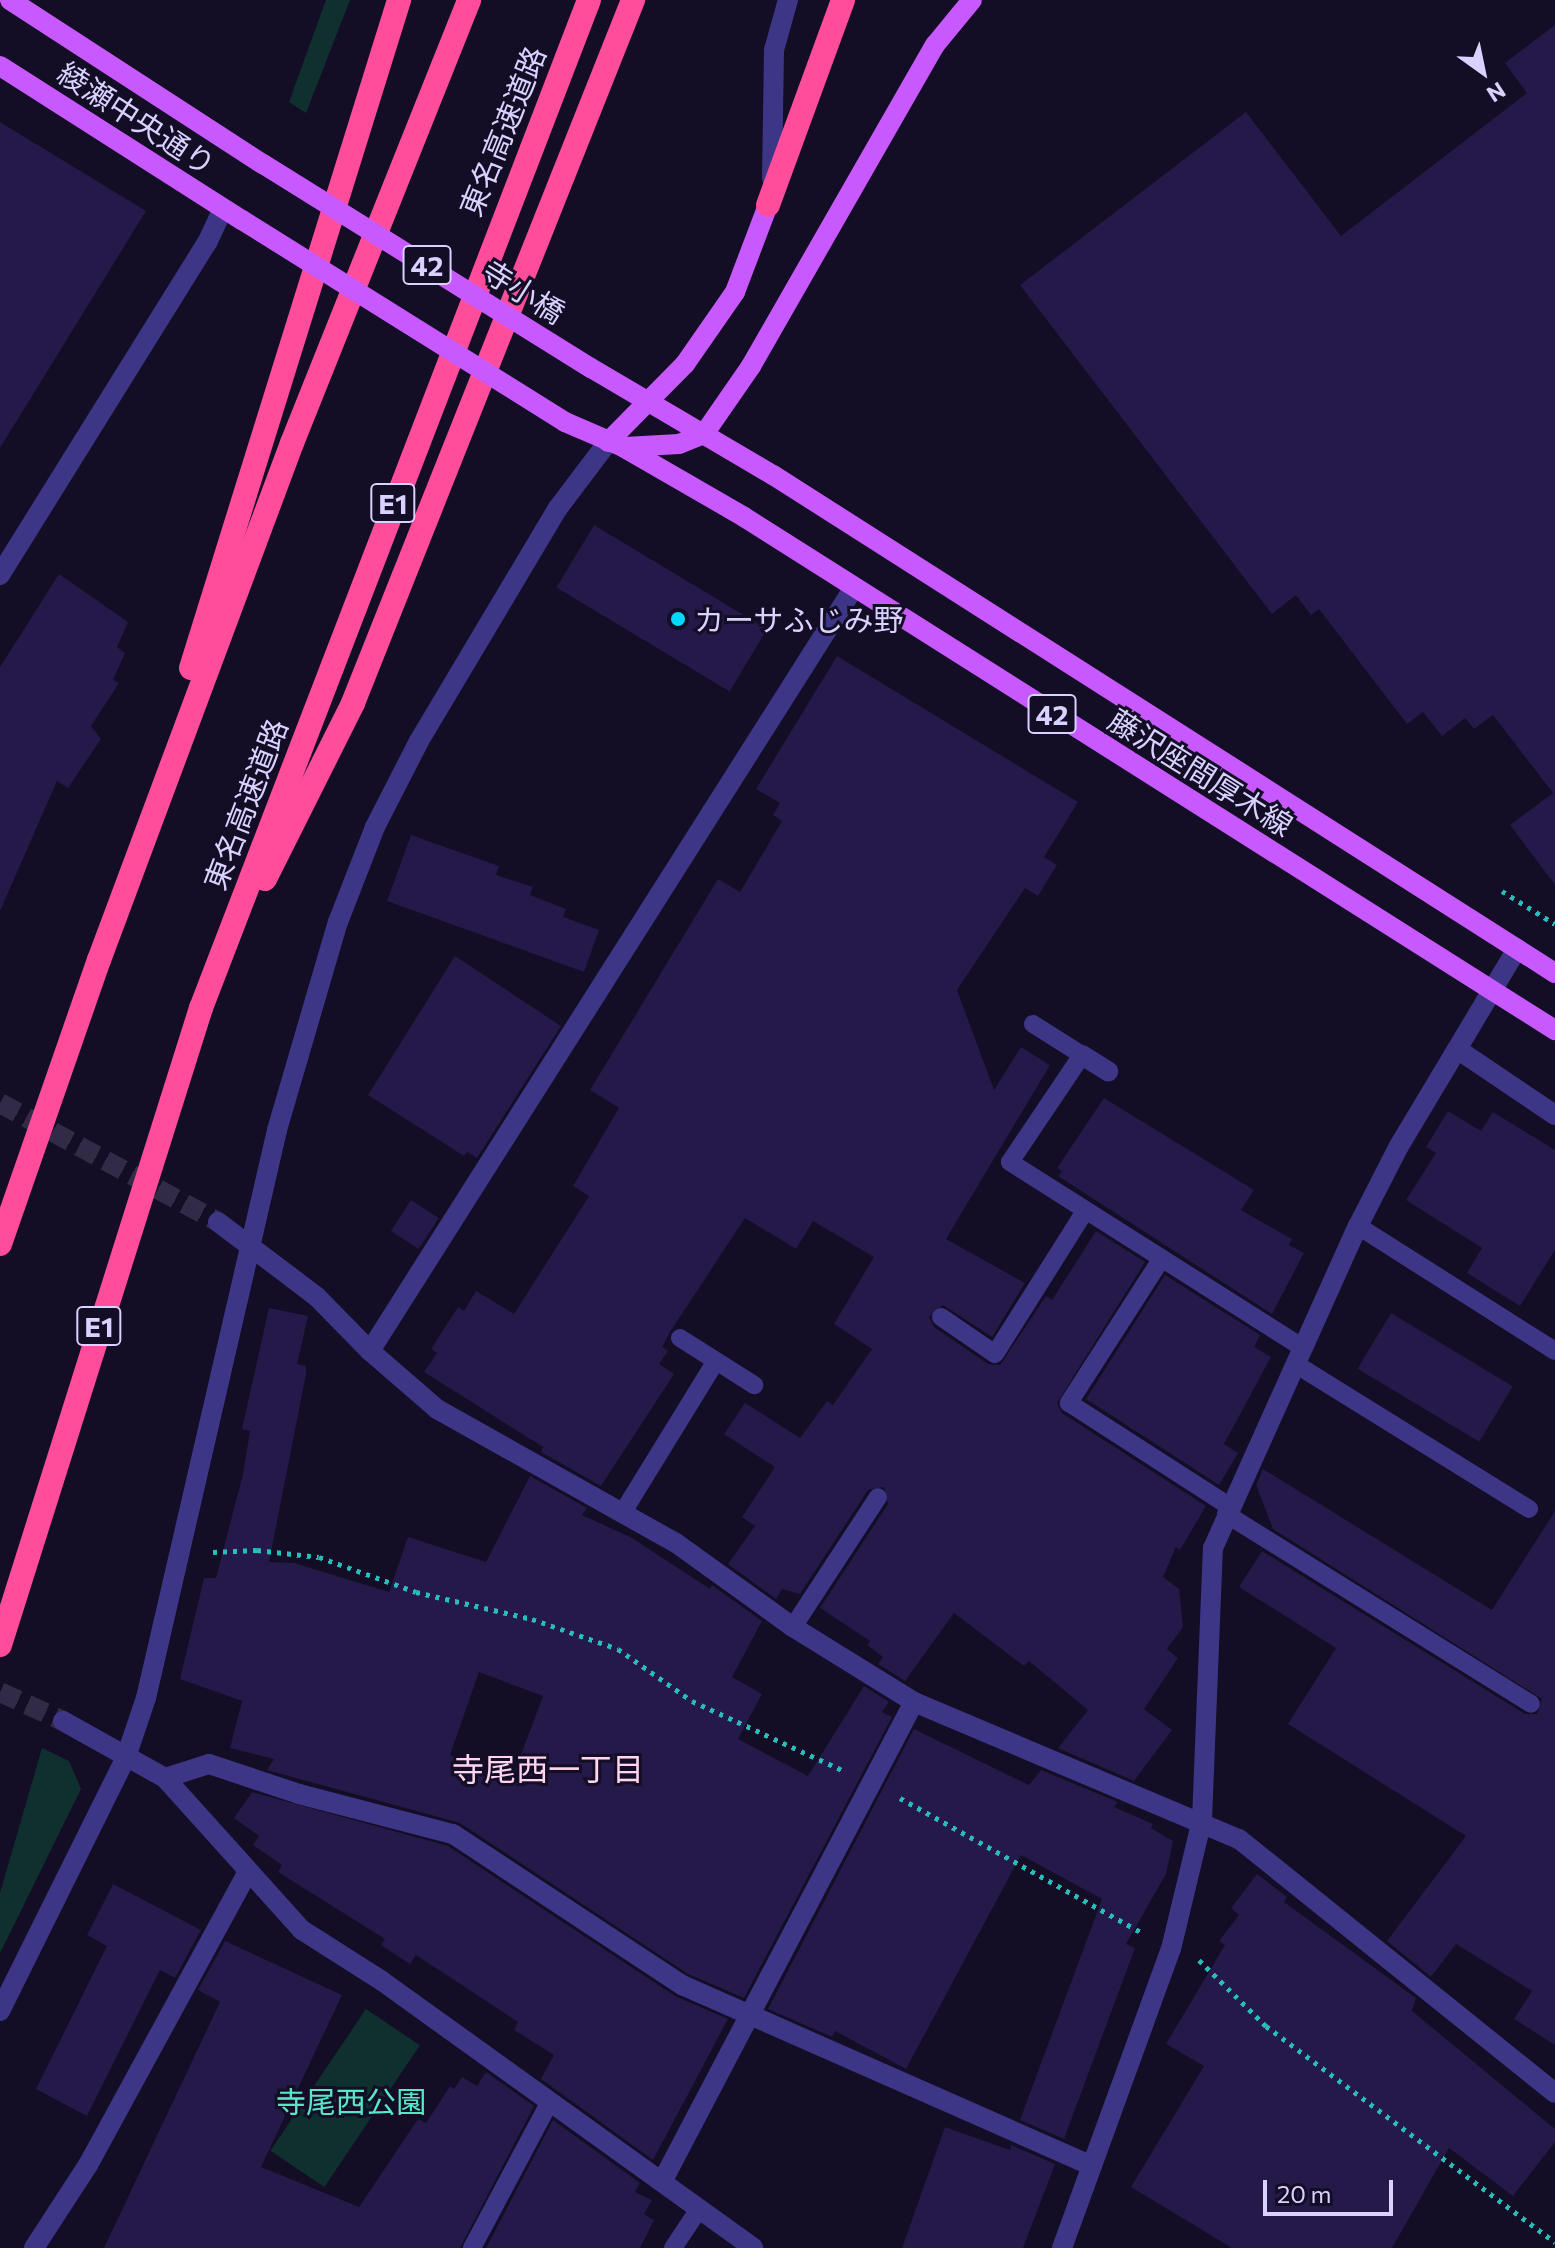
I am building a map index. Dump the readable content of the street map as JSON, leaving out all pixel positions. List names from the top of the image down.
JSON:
{
  "streets": {
    "highway": ["東名高速道路", "E1"],
    "main road": [
      "綾瀬中央通り",
      "42",
      "寺小橋",
      "藤沢座間厚木線"
    ]
  },
  "crossings": [
    ["綾瀬中央通り", "寺小橋"],
    ["綾瀬中央通り", "藤沢座間厚木線"],
    ["42", "寺小橋"],
    ["42", "藤沢座間厚木線"]
  ],
  "districts": ["寺尾西一丁目"],
  "parks": ["寺尾西公園"],
  "places": ["カーサふじみ野"],
  "scale_bar": "20 m",
  "north": "bottom right"
}
